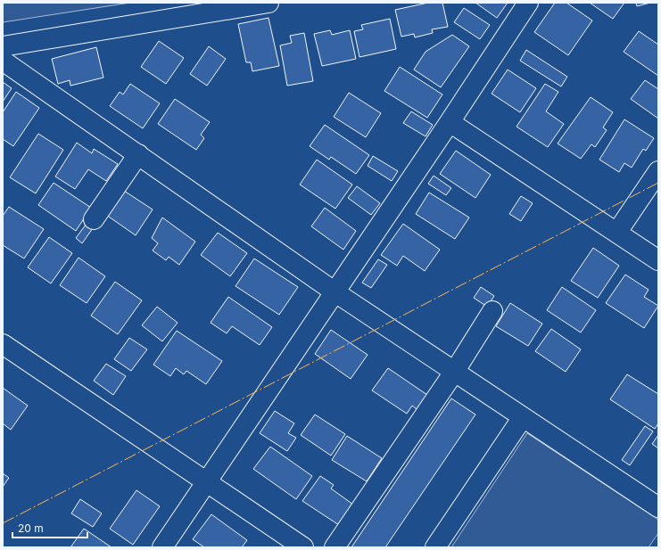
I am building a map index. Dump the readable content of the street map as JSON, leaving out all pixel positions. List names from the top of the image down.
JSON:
{
  "scale_bar": "20 m"
}
